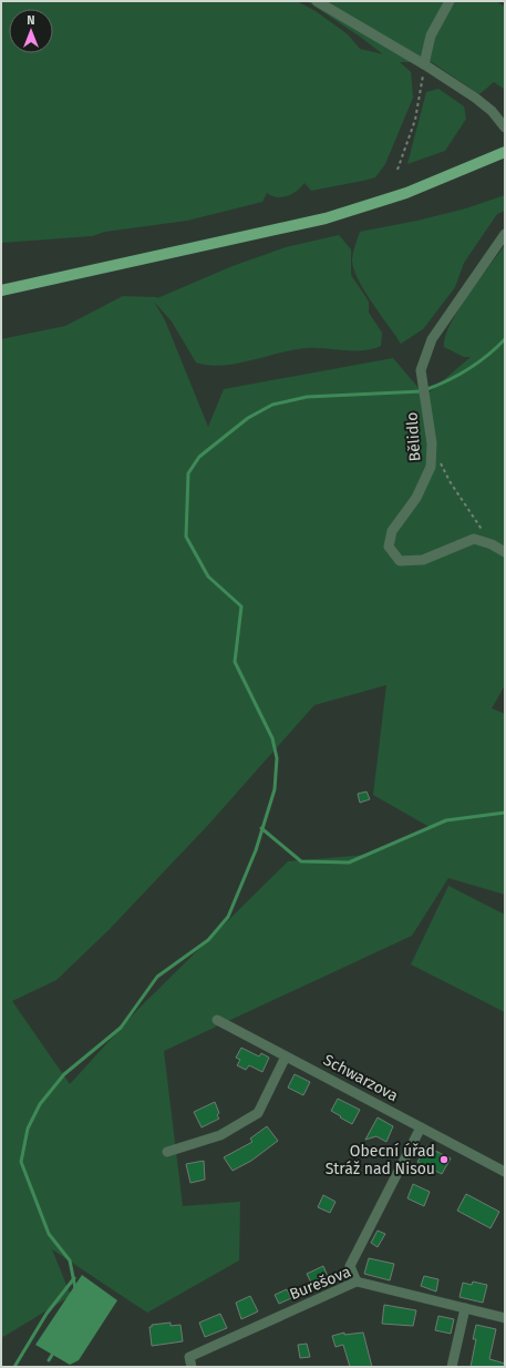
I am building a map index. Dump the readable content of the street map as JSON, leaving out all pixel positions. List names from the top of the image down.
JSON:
{
  "streets": {
    "street": ["Bělidlo", "Schwarzova", "Burešova"]
  },
  "places": ["Obecní úřad Stráž nad Nisou"],
  "north": "top"
}
